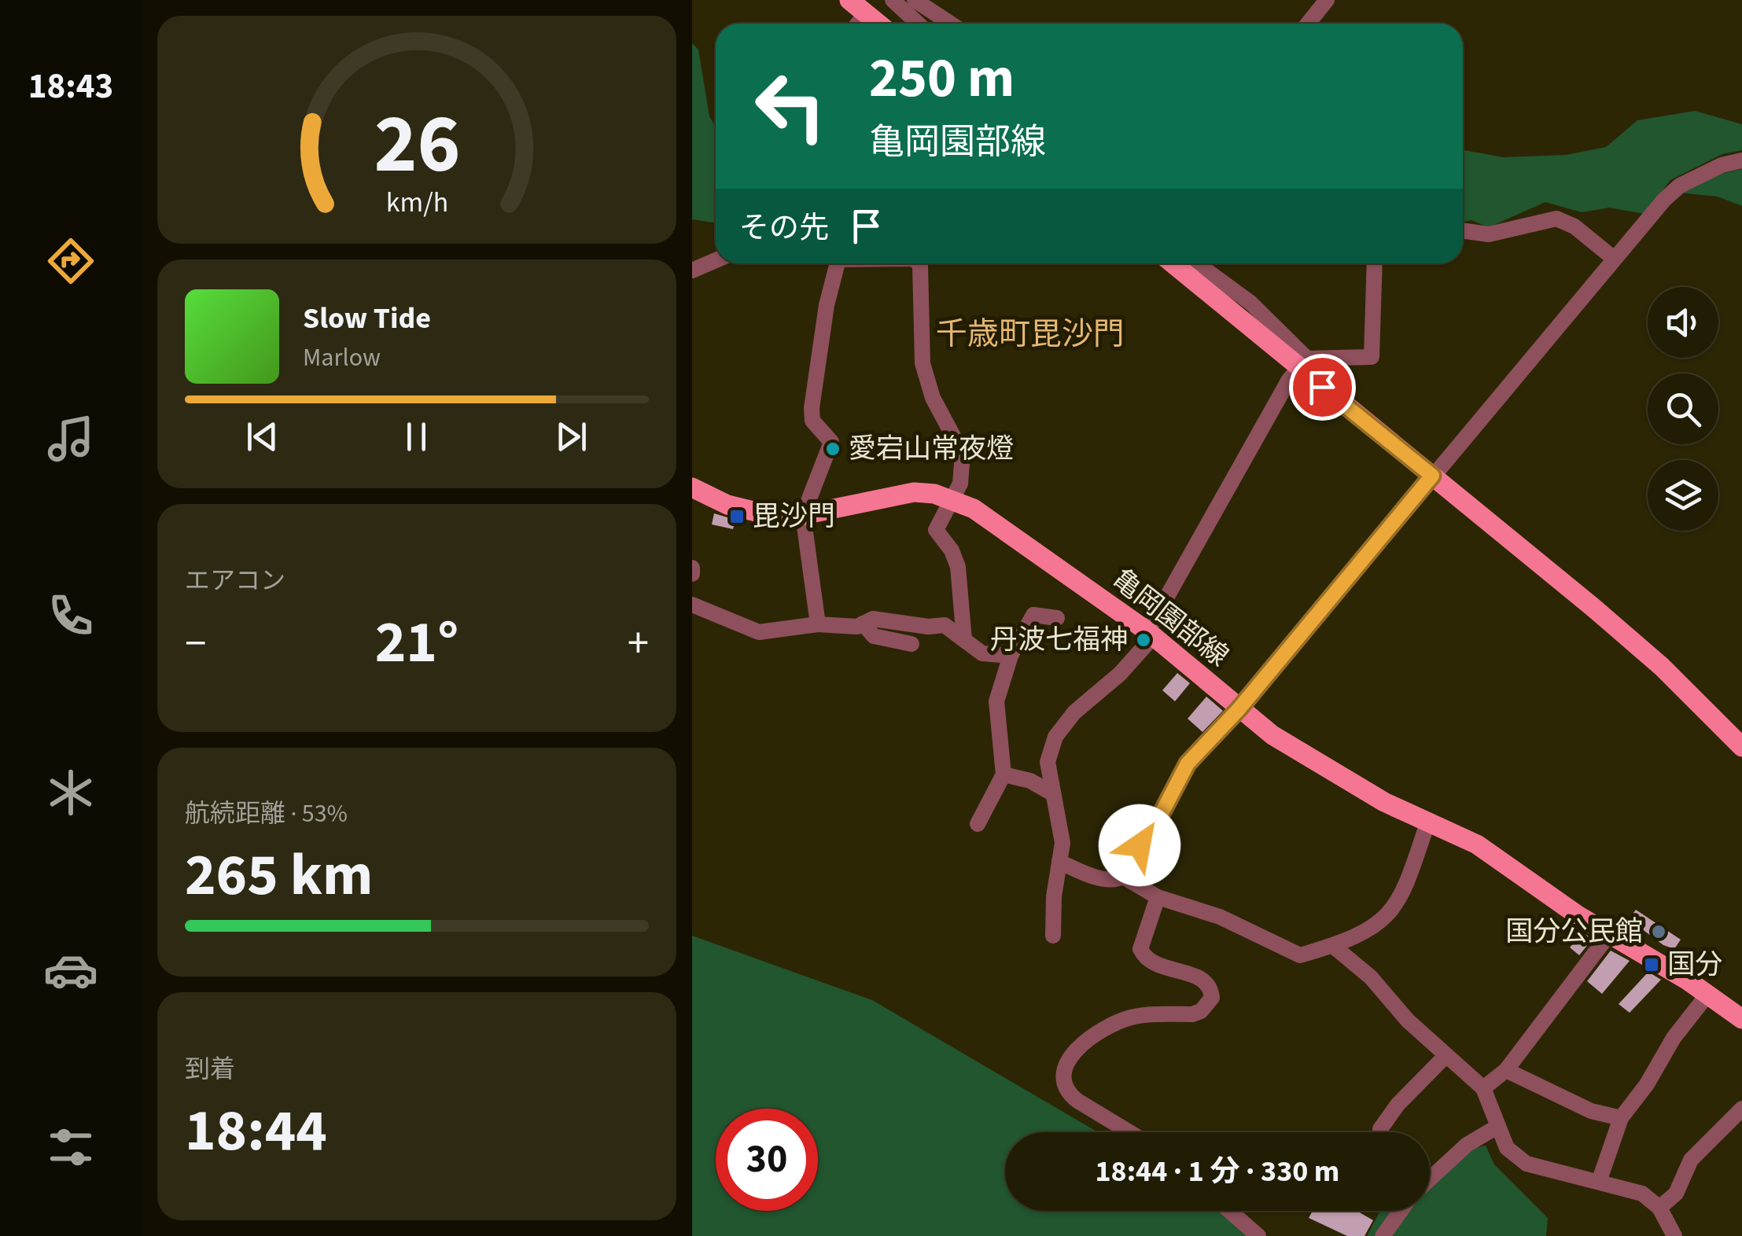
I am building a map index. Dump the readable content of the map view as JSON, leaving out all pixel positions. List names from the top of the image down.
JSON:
{
  "streets": {
    "main road": ["亀岡園部線"]
  },
  "districts": ["千歳町毘沙門"],
  "places": {
    "other": ["愛宕山常夜燈", "丹波七福神", "国分公民館"],
    "transit": ["毘沙門", "国分"]
  },
  "page": {
    "tabs": "18:43",
    "turn": ["250 m", "亀岡園部線"],
    "then": "その先",
    "song": ["Slow Tide", "Marlow"],
    "tile": [
      "エアコン",
      ["航続距離 · 53%", "265 km"],
      ["到着", "18:44"]
    ],
    "heat": ["−", "21°", "+"],
    "limit": "30",
    "trip": "18:44 · 1 分 · 330 m",
    "gauge": ["26", "km/h"]
  }
}
